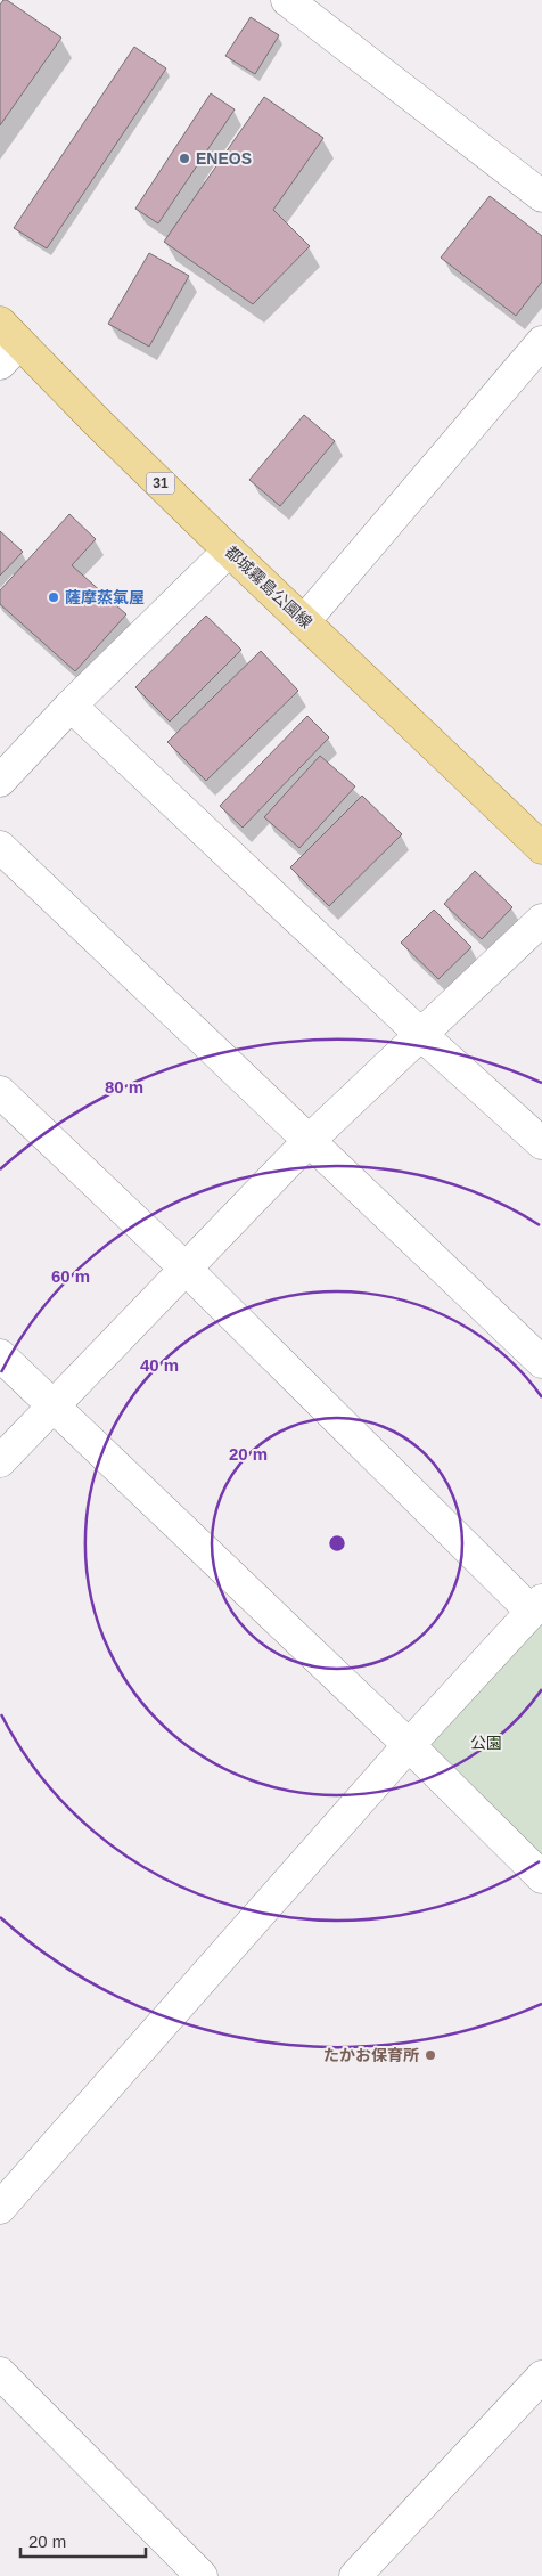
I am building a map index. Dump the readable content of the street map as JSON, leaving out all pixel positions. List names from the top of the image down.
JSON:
{
  "streets": {
    "main road": ["31", "都城霧島公園線"]
  },
  "parks": ["公園"],
  "places": ["ENEOS", "薩摩蒸氣屋", "たかお保育所"],
  "scale_bar": "20 m",
  "rings": [
    "80 m",
    "60 m",
    "40 m",
    "20 m"
  ]
}
